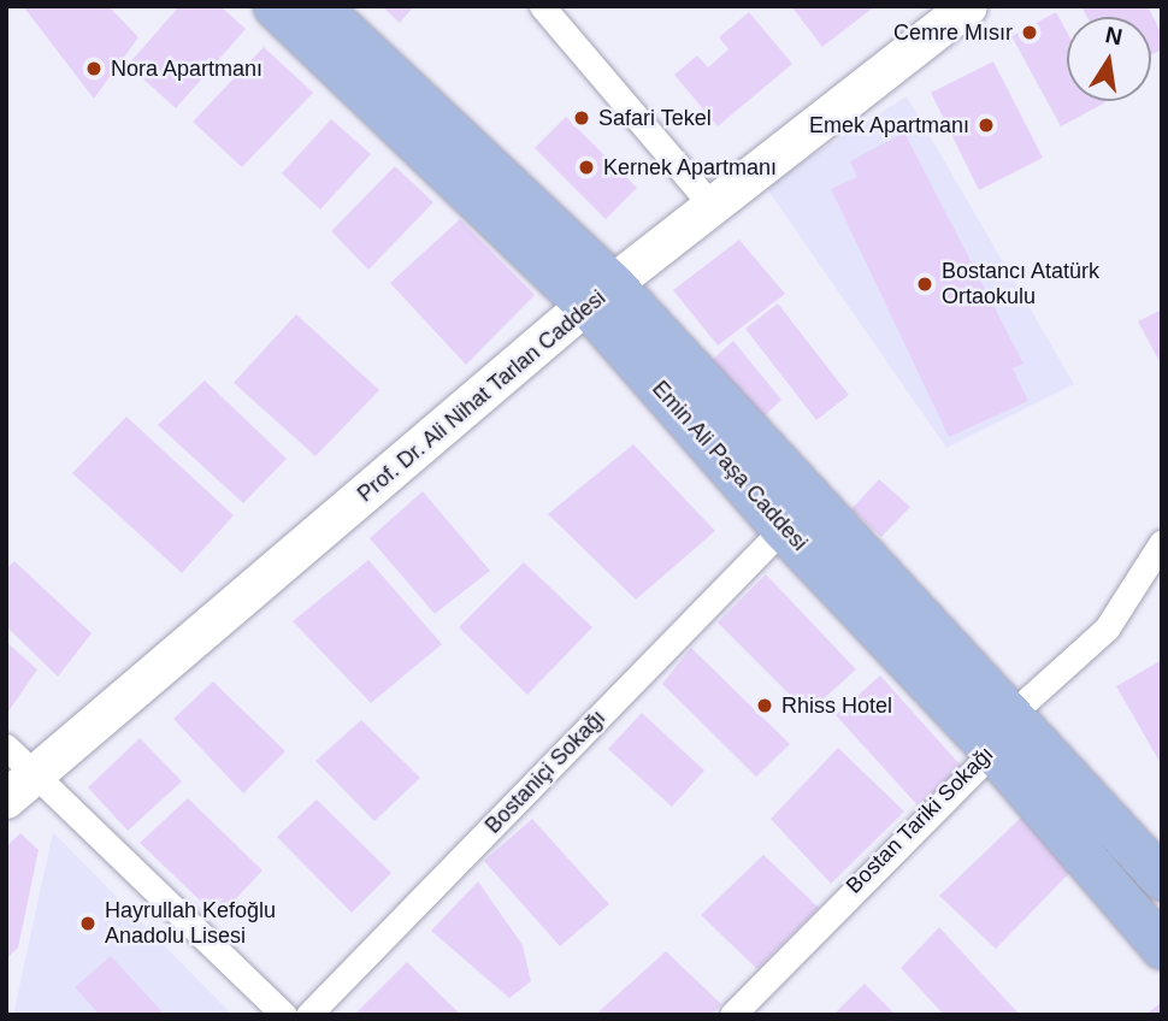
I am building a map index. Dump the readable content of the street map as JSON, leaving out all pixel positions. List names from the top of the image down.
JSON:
{
  "streets": {
    "main road": ["Prof. Dr. Ali Nihat Tarlan Caddesi", "Emin Ali Paşa Caddesi"],
    "street": ["Bostaniçi Sokağı", "Bostan Tariki Sokağı"]
  },
  "crossings": [
    ["Prof. Dr. Ali Nihat Tarlan Caddesi", "Emin Ali Paşa Caddesi"],
    ["Emin Ali Paşa Caddesi", "Bostaniçi Sokağı"],
    ["Emin Ali Paşa Caddesi", "Bostan Tariki Sokağı"]
  ],
  "places": [
    "Cemre Mısır",
    "Nora Apartmanı",
    "Safari Tekel",
    "Emek Apartmanı",
    "Kernek Apartmanı",
    "Bostancı Atatürk Ortaokulu",
    "Rhiss Hotel",
    "Hayrullah Kefoğlu Anadolu Lisesi"
  ],
  "north": "top"
}
